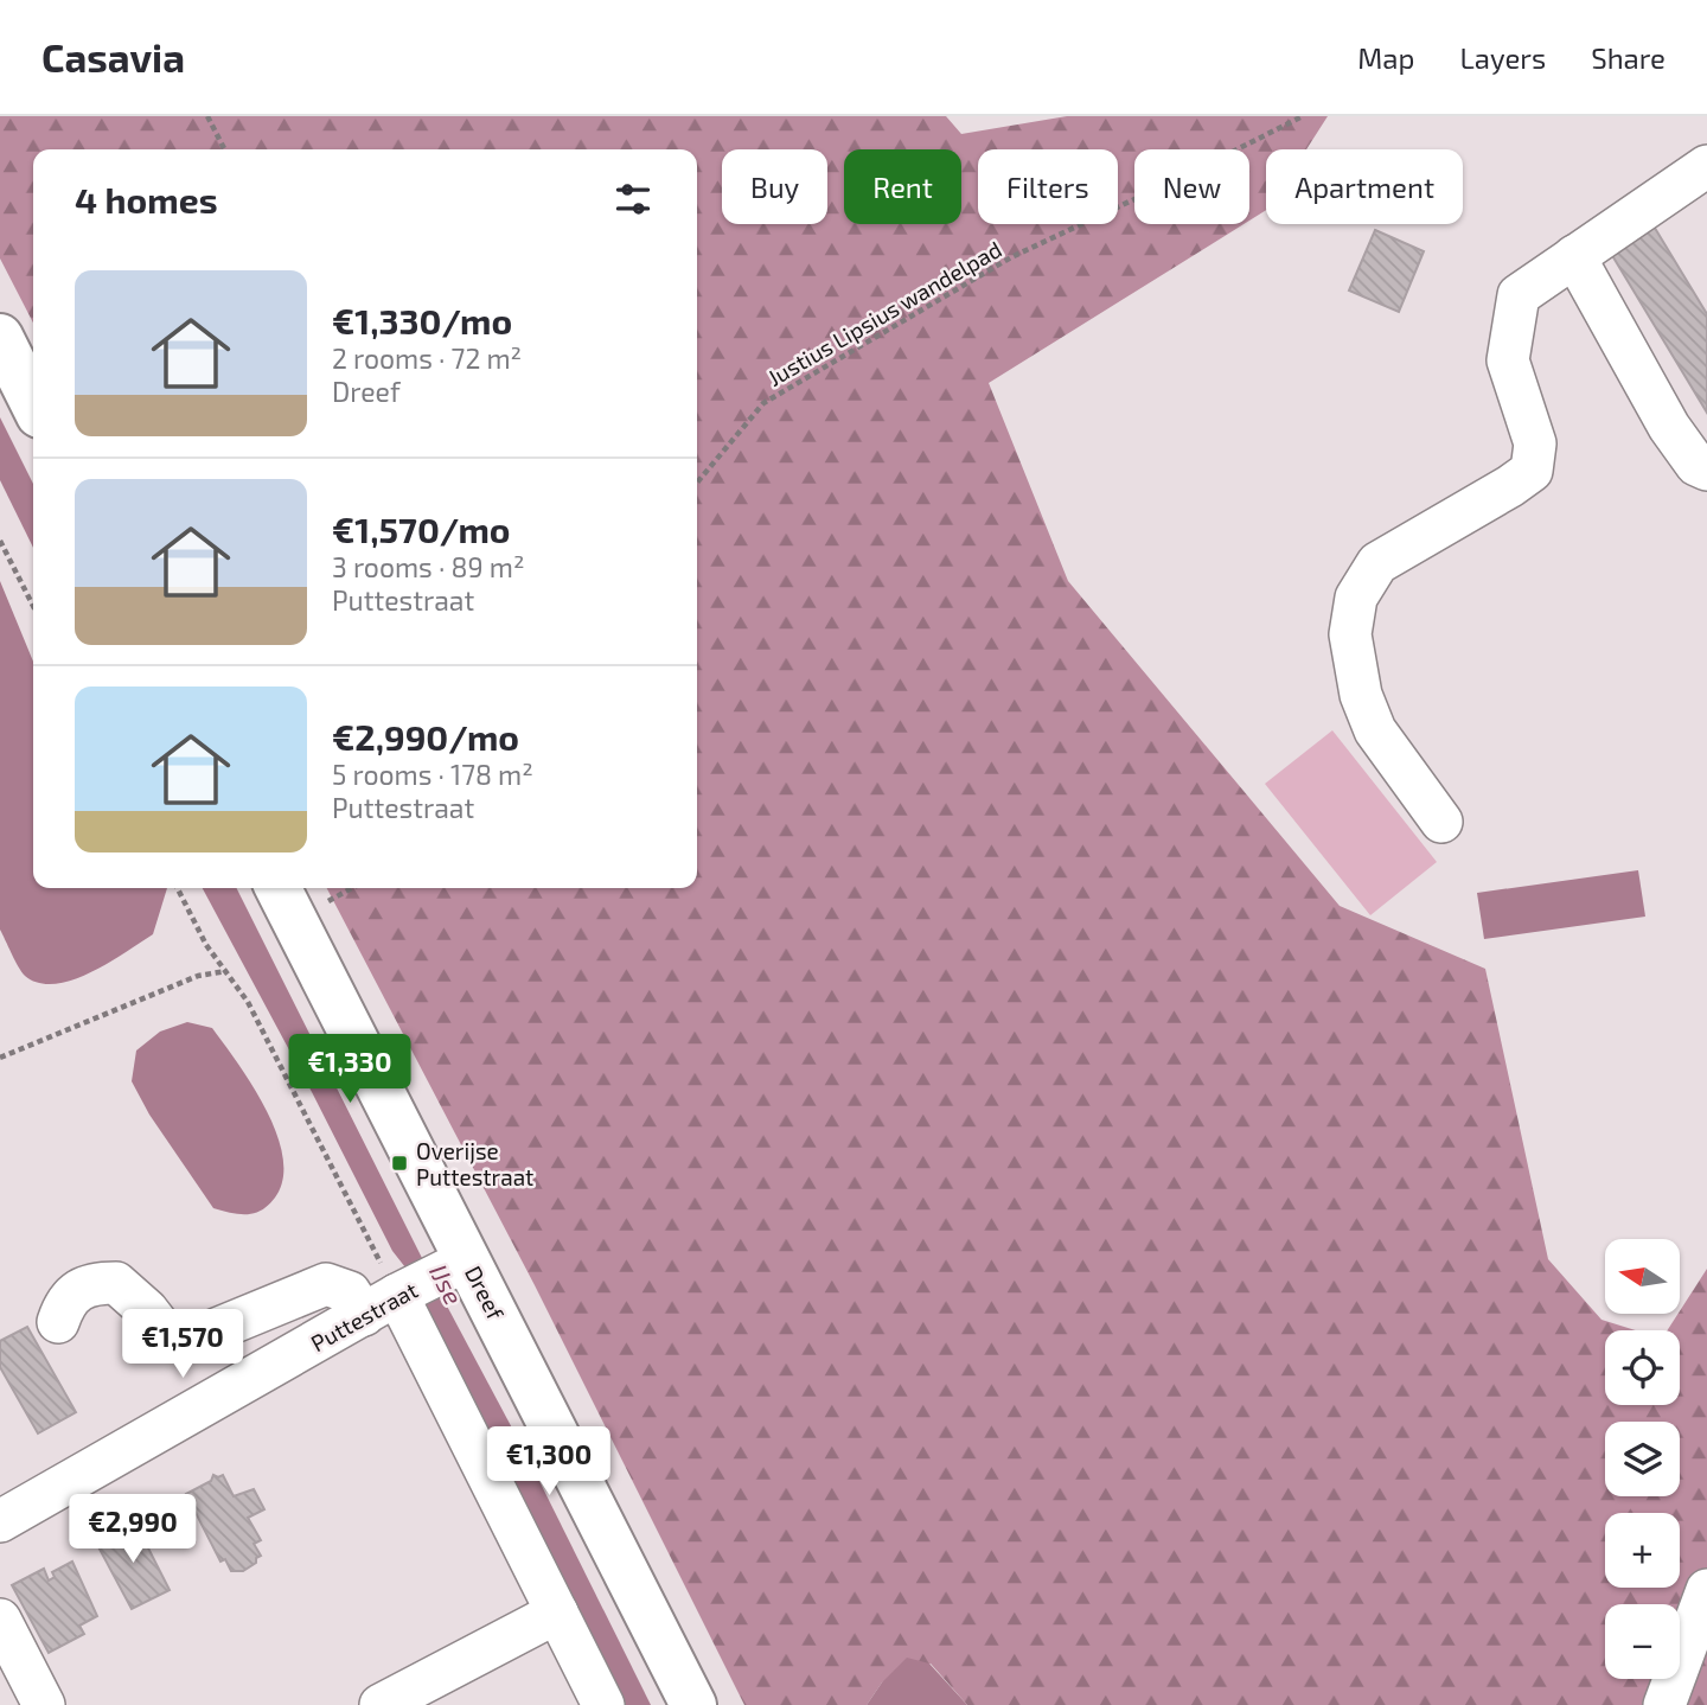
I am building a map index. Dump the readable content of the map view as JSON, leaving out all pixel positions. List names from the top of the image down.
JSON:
{
  "streets": {
    "main road": ["Dreef"],
    "street": ["Puttestraat"],
    "path": ["Justius Lipsius wandelpad"]
  },
  "crossings": [
    ["Dreef", "Puttestraat"]
  ],
  "water": ["IJse"],
  "places": {
    "transit": ["Overijse Puttestraat"]
  },
  "north": "left",
  "page": {
    "header": "Casavia",
    "nav": ["Map", "Layers", "Share"],
    "chip": [
      "Buy",
      "Rent",
      "Filters",
      "New",
      "Apartment"
    ],
    "heading": "4 homes",
    "list": [
      {
        "name": "€1,330/mo",
        "note": "2 rooms · 72 m² · Dreef"
      },
      {
        "name": "€1,570/mo",
        "note": "3 rooms · 89 m² · Puttestraat"
      },
      {
        "name": "€2,990/mo",
        "note": "5 rooms · 178 m² · Puttestraat"
      }
    ],
    "price": [
      "€1,330",
      "€1,570",
      "€1,300",
      "€2,990"
    ],
    "map_buttons": ["+", "−"]
  }
}
